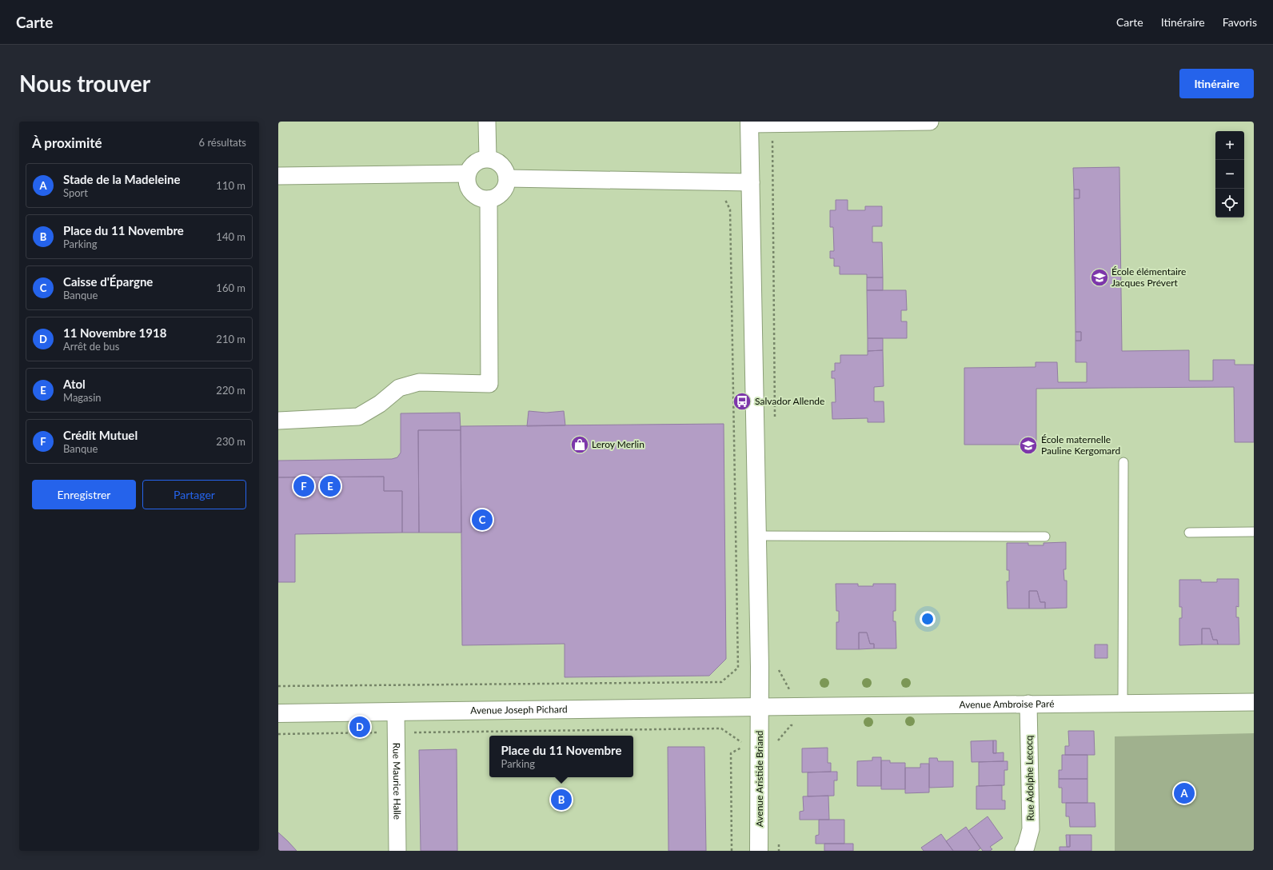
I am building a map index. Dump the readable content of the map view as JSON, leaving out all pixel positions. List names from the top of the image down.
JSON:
{
  "streets": {
    "street": [
      "Avenue Ambroise Paré",
      "Avenue Joseph Pichard",
      "Rue Adolphe Lecocq",
      "Avenue Aristide Briand",
      "Rue Maurice Halle"
    ]
  },
  "crossings": [
    ["Avenue Ambroise Paré", "Avenue Joseph Pichard"],
    ["Avenue Ambroise Paré", "Rue Adolphe Lecocq"],
    ["Avenue Ambroise Paré", "Avenue Aristide Briand"],
    ["Avenue Joseph Pichard", "Avenue Aristide Briand"],
    ["Avenue Joseph Pichard", "Rue Maurice Halle"]
  ],
  "places": {
    "school or university": ["École élémentaire Jacques Prévert", "École maternelle Pauline Kergomard"],
    "bus stop": ["Salvador Allende"],
    "shop": ["Leroy Merlin"]
  },
  "page": {
    "header": "Carte",
    "nav": ["Carte", "Itinéraire", "Favoris"],
    "buttons": [
      "Itinéraire",
      ["Enregistrer", "Partager"]
    ],
    "title": "Nous trouver",
    "heading": ["À proximité", "6 résultats"],
    "map_buttons": ["+", "−"],
    "list": [
      {
        "mark": "A",
        "name": "Stade de la Madeleine",
        "note": "Sport",
        "value": "110 m"
      },
      {
        "mark": "B",
        "name": "Place du 11 Novembre",
        "note": "Parking",
        "value": "140 m"
      },
      {
        "mark": "C",
        "name": "Caisse d'Épargne",
        "note": "Banque",
        "value": "160 m"
      },
      {
        "mark": "D",
        "name": "11 Novembre 1918",
        "note": "Arrêt de bus",
        "value": "210 m"
      },
      {
        "mark": "E",
        "name": "Atol",
        "note": "Magasin",
        "value": "220 m"
      },
      {
        "mark": "F",
        "name": "Crédit Mutuel",
        "note": "Banque",
        "value": "230 m"
      }
    ],
    "pins": [
      "E",
      "F",
      "C",
      "D",
      "A",
      "B"
    ],
    "popup": ["Place du 11 Novembre", "Parking"]
  }
}
